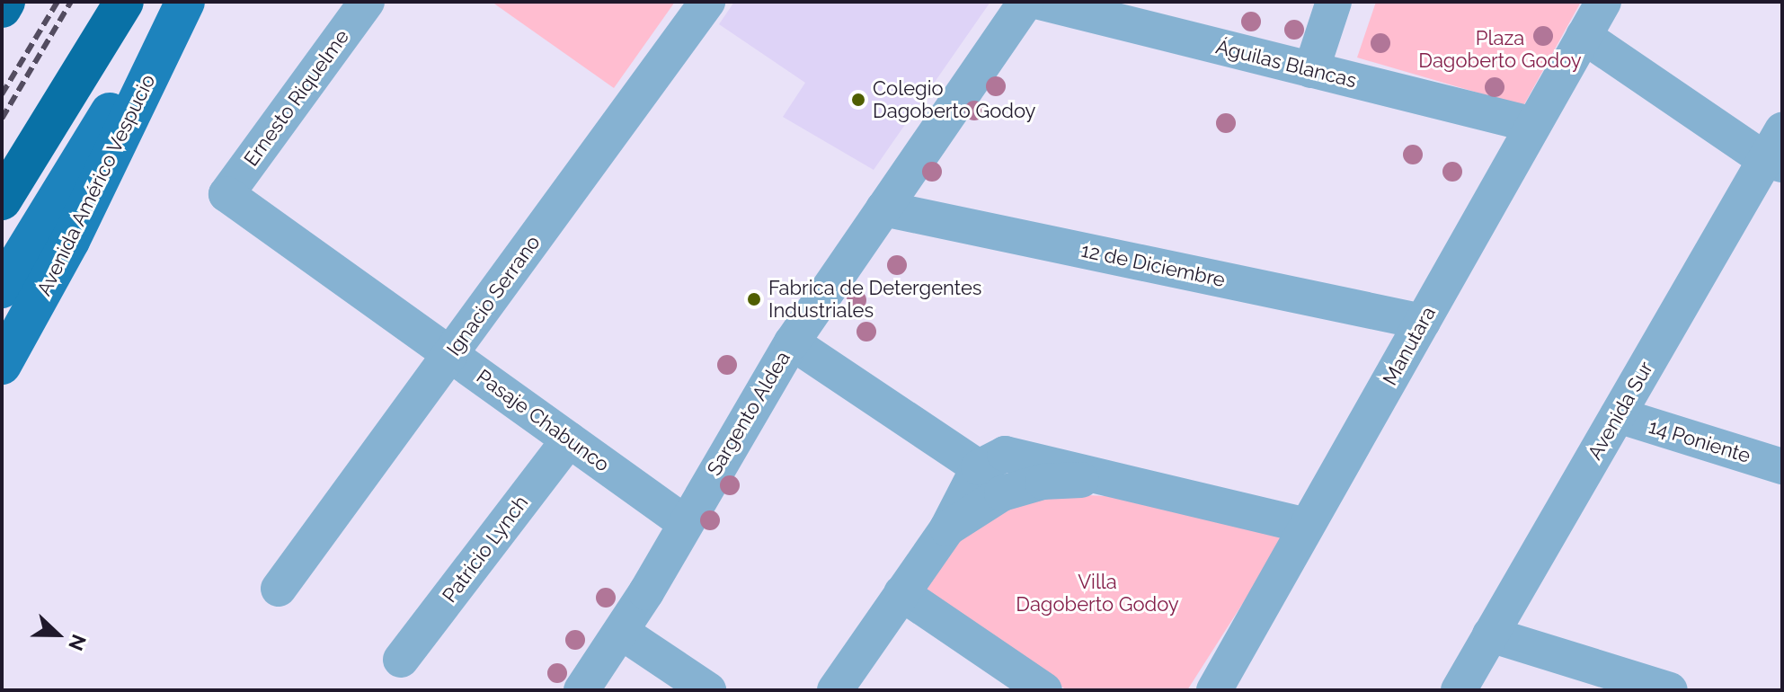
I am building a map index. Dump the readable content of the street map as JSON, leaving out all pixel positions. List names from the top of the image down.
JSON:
{
  "streets": {
    "main road": ["Avenida Américo Vespucio"],
    "street": [
      "Águilas Blancas",
      "Ernesto Riquelme",
      "12 de Diciembre",
      "Ignacio Serrano",
      "Manutara",
      "Avenida Sur",
      "Sargento Aldea",
      "Pasaje Chabunco",
      "14 Poniente",
      "Patricio Lynch"
    ]
  },
  "crossings": [
    ["Águilas Blancas", "Manutara"],
    ["Ernesto Riquelme", "Pasaje Chabunco"],
    ["12 de Diciembre", "Manutara"],
    ["12 de Diciembre", "Sargento Aldea"],
    ["Ignacio Serrano", "Pasaje Chabunco"],
    ["Avenida Sur", "14 Poniente"],
    ["Sargento Aldea", "Pasaje Chabunco"],
    ["Pasaje Chabunco", "Patricio Lynch"]
  ],
  "parks": ["Plaza Dagoberto Godoy", "Villa Dagoberto Godoy"],
  "places": ["Colegio Dagoberto Godoy", "Fabrica de Detergentes Industriales"],
  "north": "right"
}
